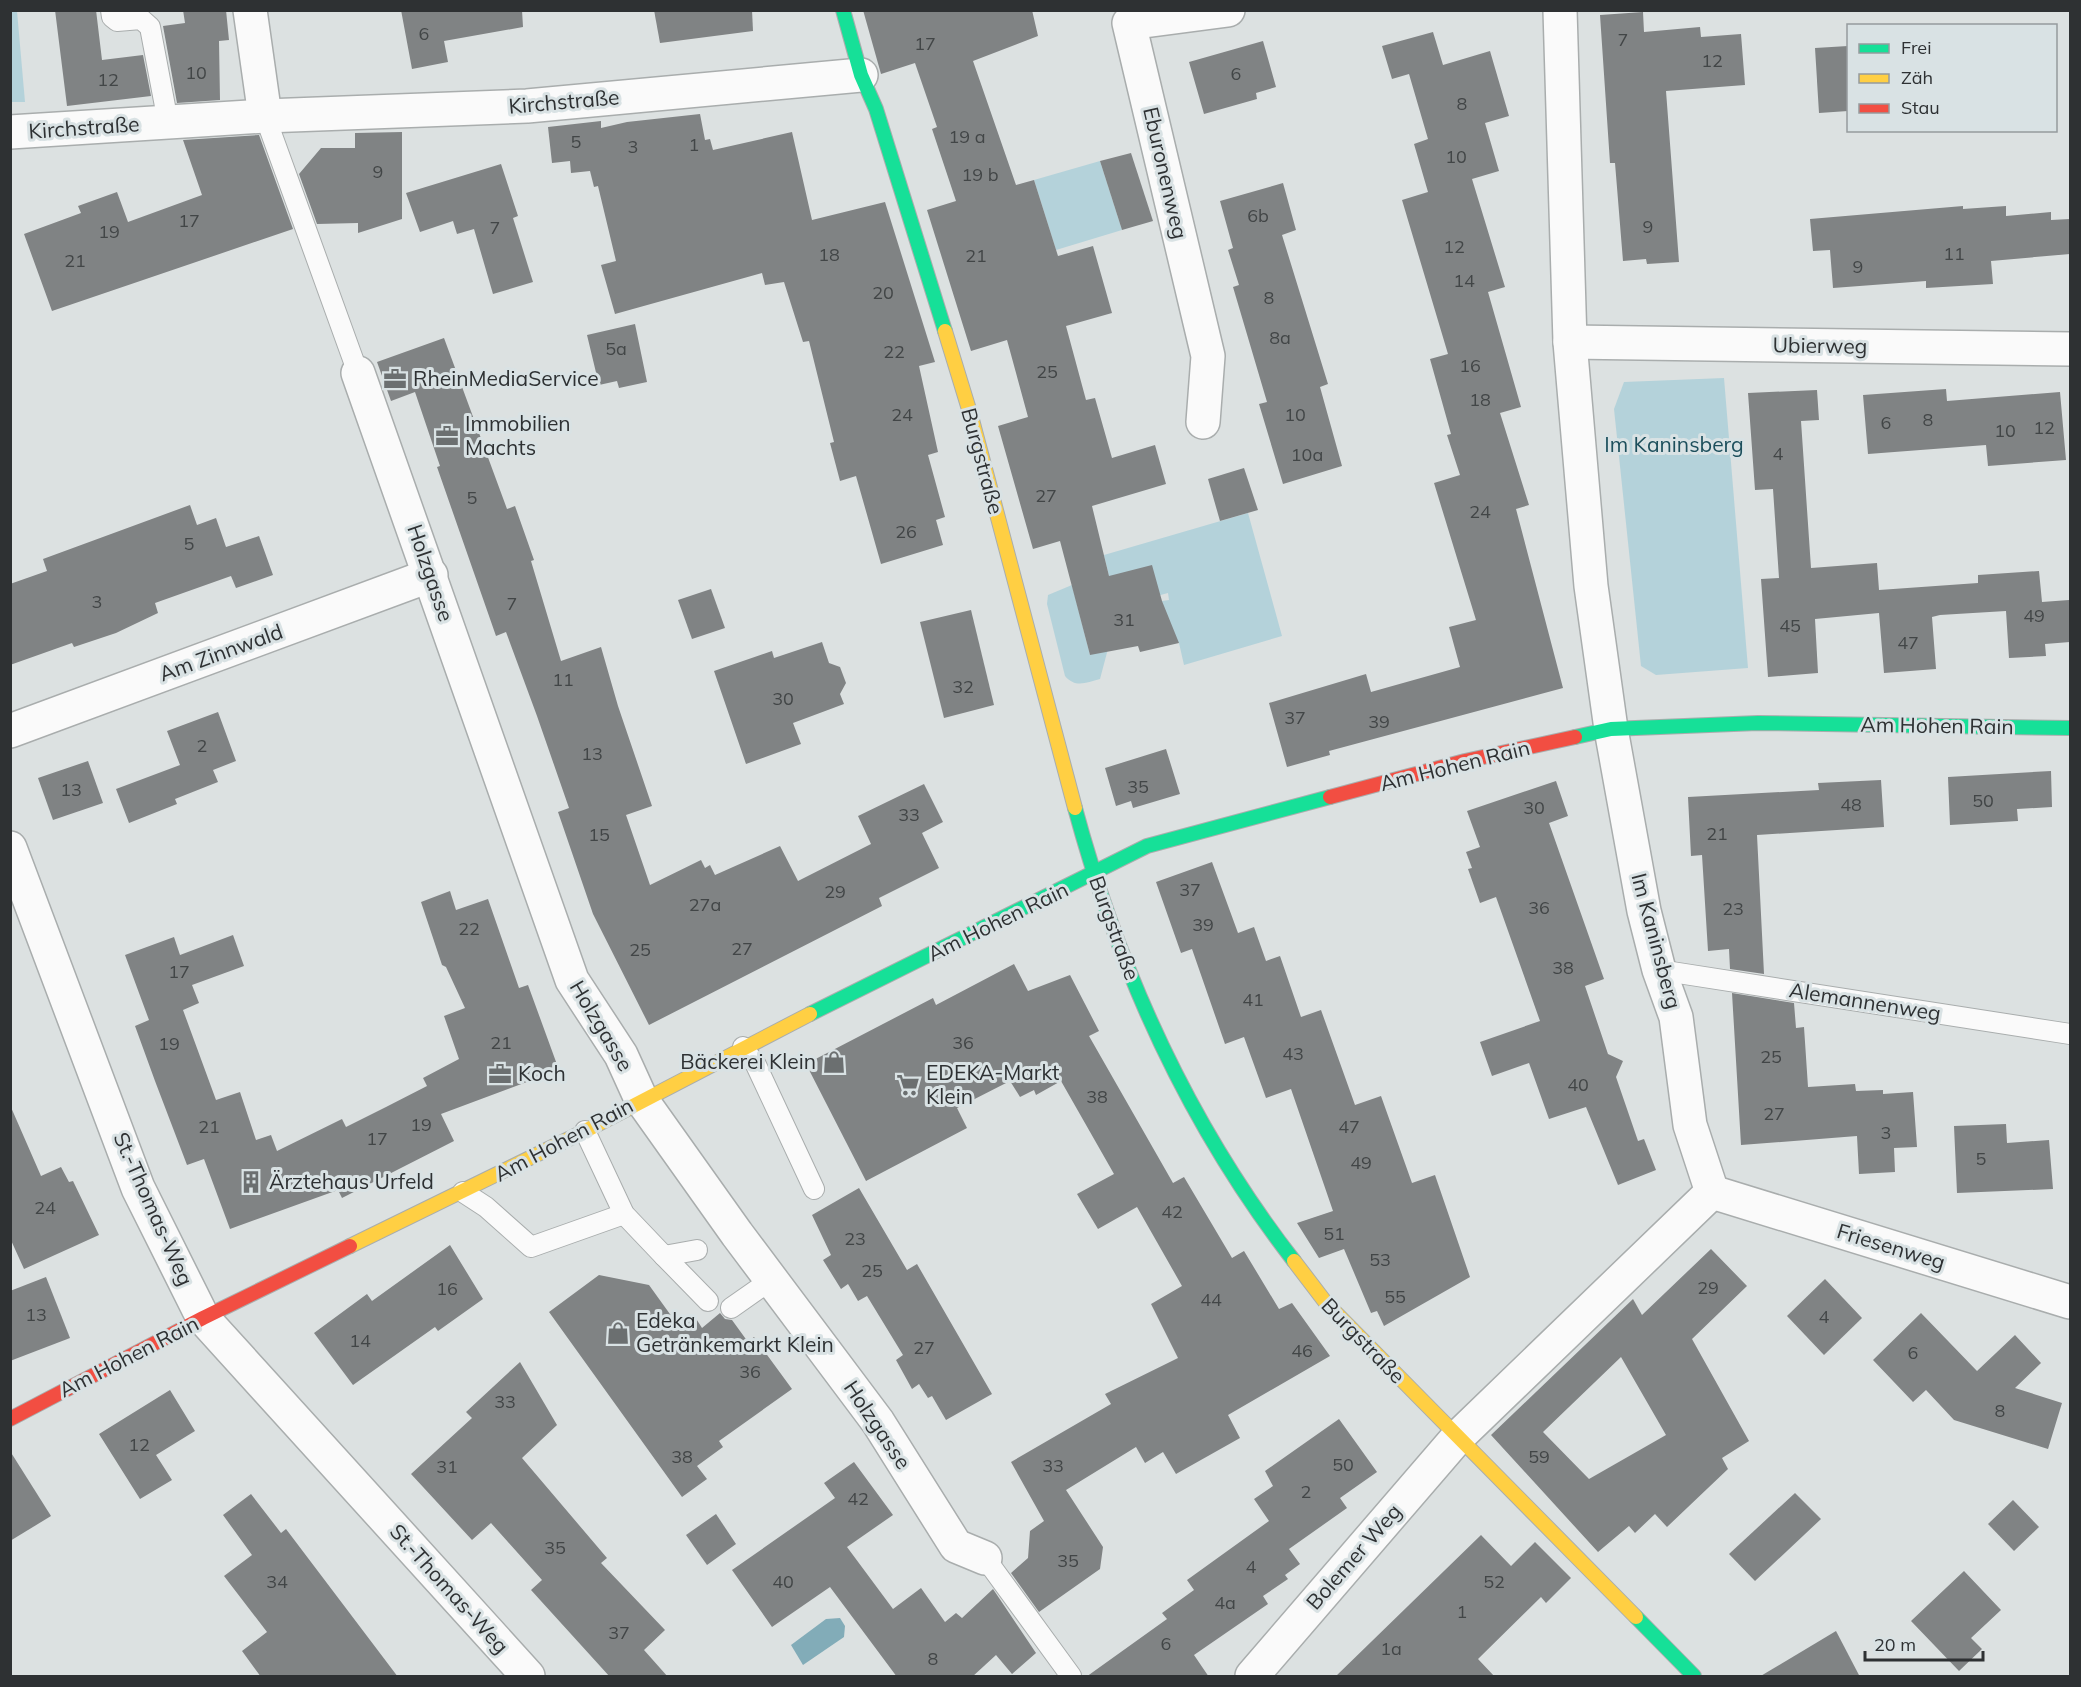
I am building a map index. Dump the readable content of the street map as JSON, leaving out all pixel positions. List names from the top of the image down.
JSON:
{
  "streets": {
    "street": [
      "Kirchstraße",
      "Eburonenweg",
      "Ubierweg",
      "Burgstraße",
      "Holzgasse",
      "Am Zinnwald",
      "Am Hohen Rain",
      "Im Kaninsberg",
      "St.-Thomas-Weg",
      "Friesenweg",
      "Bolemer Weg"
    ],
    "lane": ["Alemannenweg"]
  },
  "crossings": [
    ["Kirchstraße", "Burgstraße"],
    ["Ubierweg", "Im Kaninsberg"],
    ["Burgstraße", "Am Hohen Rain"],
    ["Burgstraße", "Bolemer Weg"],
    ["Holzgasse", "Am Zinnwald"],
    ["Holzgasse", "Am Hohen Rain"],
    ["Am Hohen Rain", "Im Kaninsberg"],
    ["Am Hohen Rain", "St.-Thomas-Weg"],
    ["Im Kaninsberg", "Alemannenweg"],
    ["Im Kaninsberg", "Friesenweg"]
  ],
  "parks": ["Im Kaninsberg"],
  "places": {
    "office": ["RheinMediaService", "Immobilien Machts", "Koch"],
    "shop": ["Bäckerei Klein", "Edeka Getränkemarkt Klein"],
    "supermarket": ["EDEKA-Markt Klein"],
    "building": ["Ärztehaus Urfeld"]
  },
  "house_numbers": [
    "6",
    "7",
    "17",
    "12",
    "10",
    "6",
    "12",
    "8",
    "19 a",
    "5",
    "1",
    "3",
    "10",
    "9",
    "19 b",
    "6b",
    "17",
    "9",
    "7",
    "19",
    "12",
    "11",
    "18",
    "21",
    "21",
    "9",
    "14",
    "20",
    "8",
    "8a",
    "5a",
    "22",
    "16",
    "25",
    "18",
    "24",
    "10",
    "8",
    "6",
    "12",
    "10",
    "4",
    "10a",
    "27",
    "5",
    "24",
    "26",
    "5",
    "3",
    "7",
    "49",
    "31",
    "45",
    "47",
    "11",
    "32",
    "30",
    "37",
    "39",
    "2",
    "13",
    "35",
    "13",
    "50",
    "48",
    "30",
    "33",
    "21",
    "15",
    "37",
    "29",
    "27a",
    "36",
    "23",
    "39",
    "22",
    "27",
    "25",
    "38",
    "17",
    "41",
    "21",
    "36",
    "19",
    "43",
    "25",
    "40",
    "38",
    "27",
    "19",
    "21",
    "47",
    "3",
    "17",
    "5",
    "49",
    "24",
    "42",
    "51",
    "23",
    "53",
    "25",
    "29",
    "16",
    "55",
    "44",
    "13",
    "4",
    "14",
    "27",
    "46",
    "6",
    "36",
    "33",
    "8",
    "12",
    "38",
    "59",
    "50",
    "33",
    "31",
    "2",
    "42",
    "35",
    "35",
    "4",
    "34",
    "40",
    "52",
    "4a",
    "1",
    "37",
    "6",
    "1a",
    "8"
  ],
  "legend": ["Frei", "Zäh", "Stau"],
  "scale_bar": "20 m"
}
